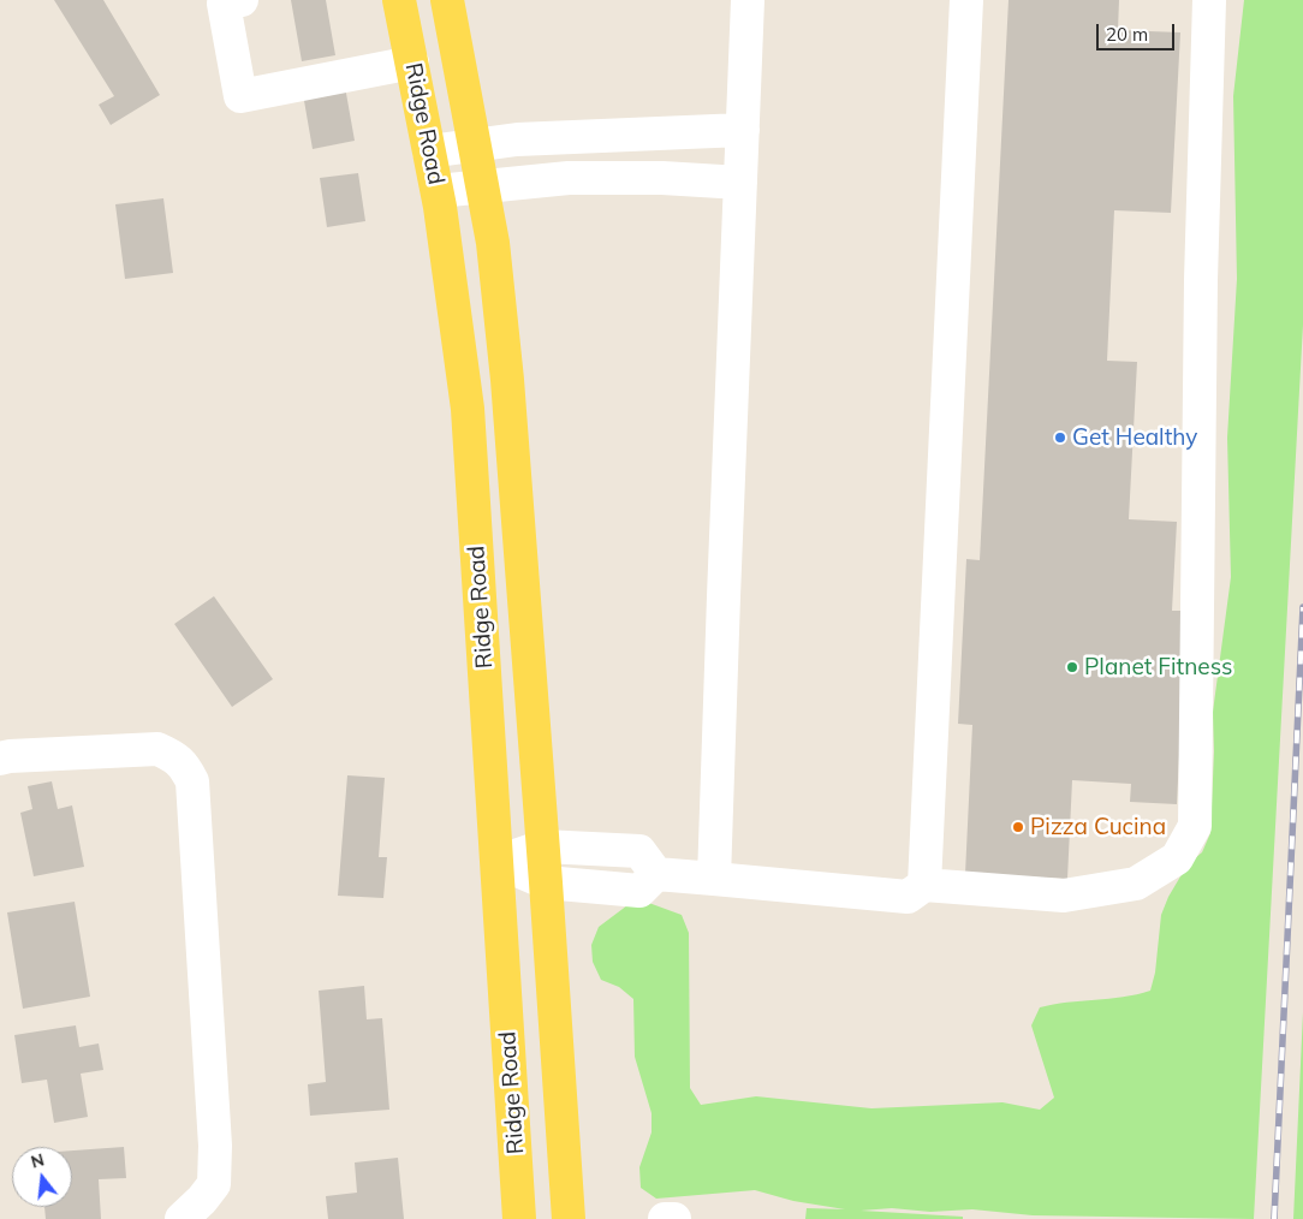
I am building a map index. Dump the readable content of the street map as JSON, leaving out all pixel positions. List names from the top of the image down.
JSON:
{
  "streets": {
    "main road": ["Ridge Road"]
  },
  "places": ["Get Healthy", "Planet Fitness", "Pizza Cucina"],
  "scale_bar": "20 m",
  "north": "top"
}
